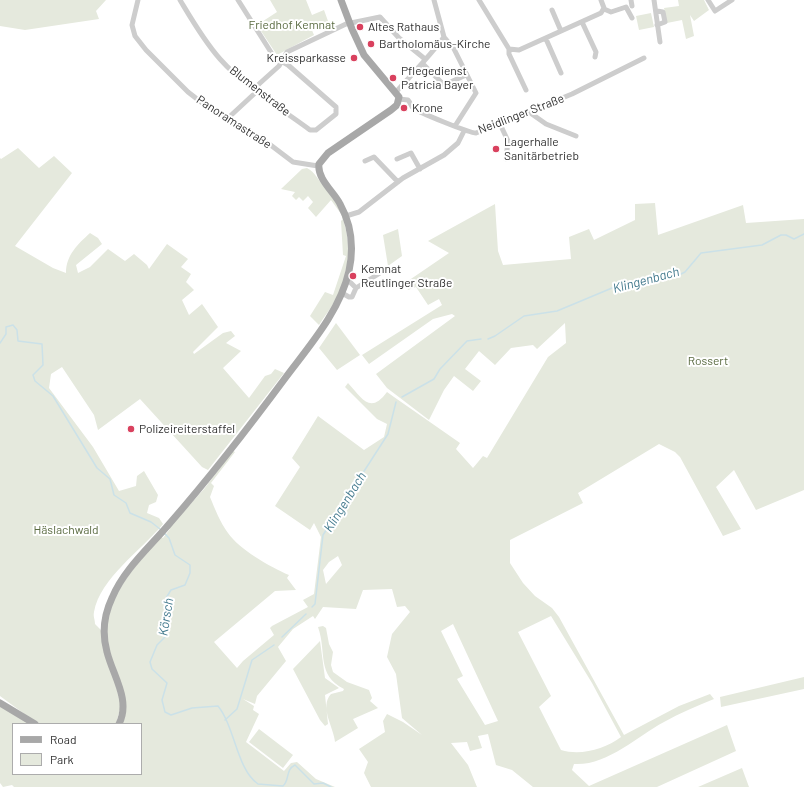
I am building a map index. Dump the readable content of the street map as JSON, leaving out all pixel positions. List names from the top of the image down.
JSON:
{
  "streets": {
    "street": ["Blumenstraße", "Neidlinger Straße", "Panoramastraße"]
  },
  "water": ["Klingenbach", "Körsch"],
  "parks": ["Friedhof Kemnat", "Rossert", "Häslachwald"],
  "places": [
    "Altes Rathaus",
    "Bartholomäus-Kirche",
    "Kreissparkasse",
    "Pflegedienst Patricia Bayer",
    "Krone",
    "Lagerhalle Sanitärbetrieb",
    "Kemnat Reutlinger Straße",
    "Polizeireiterstaffel"
  ],
  "legend": ["Road", "Park"]
}
